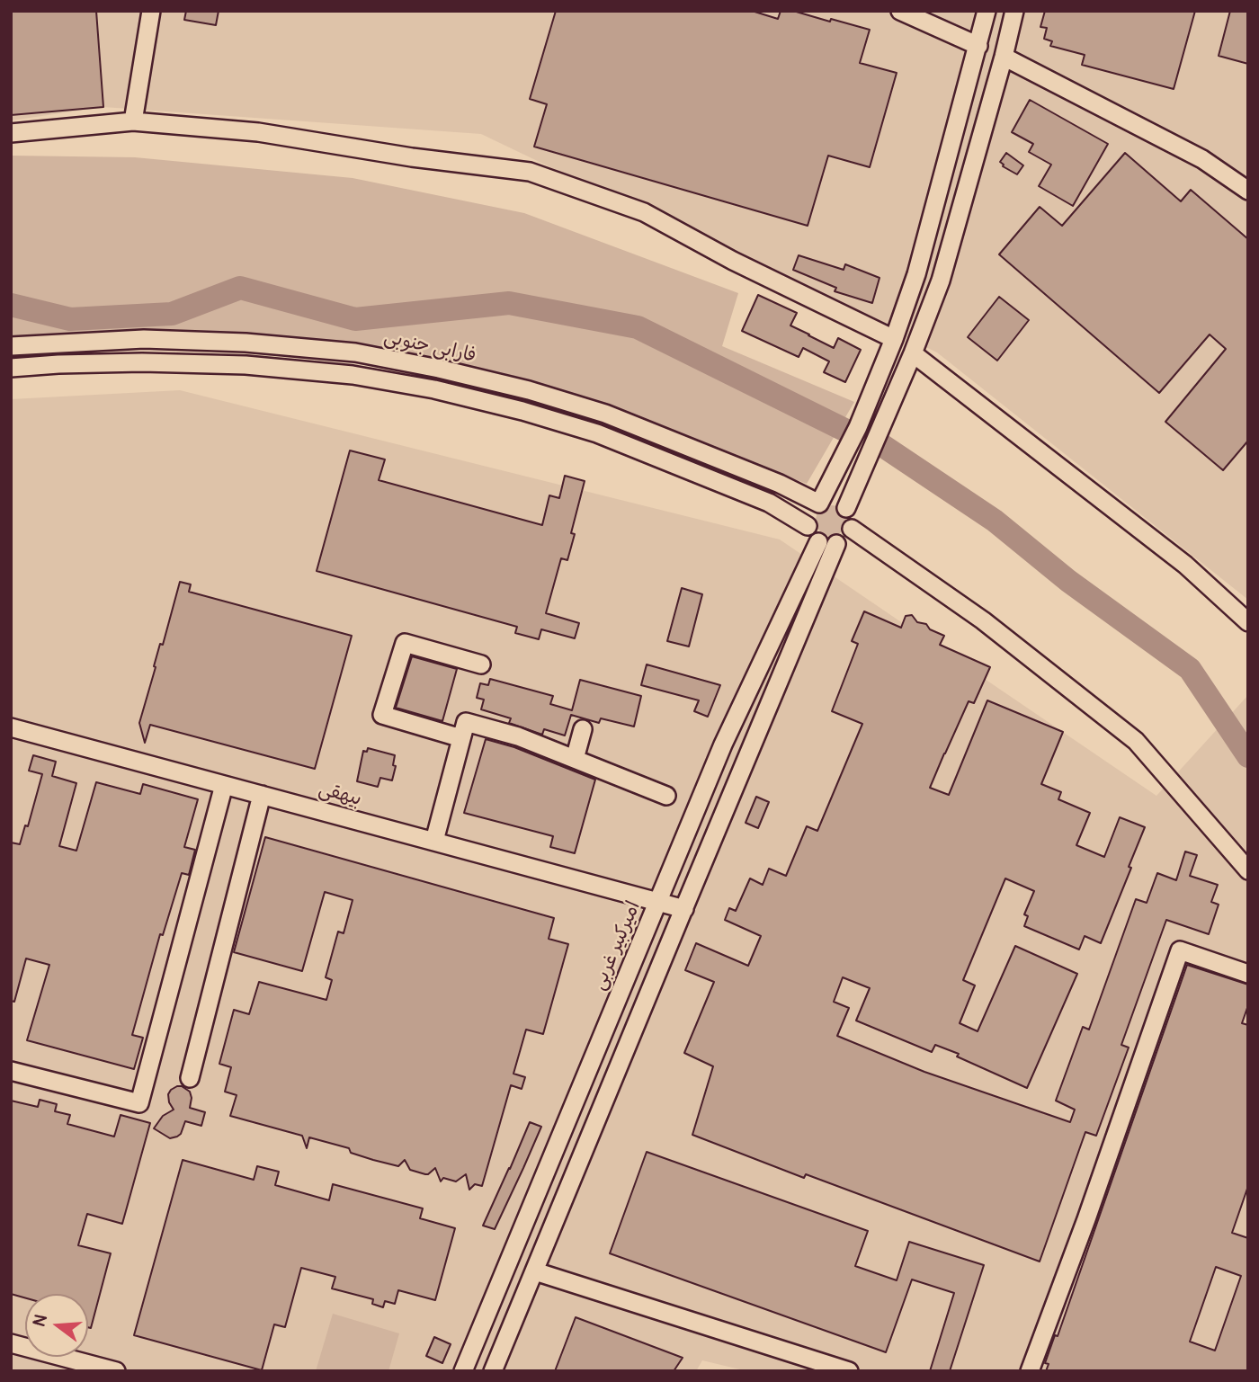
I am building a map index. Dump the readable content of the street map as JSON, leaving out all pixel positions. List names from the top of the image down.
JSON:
{
  "streets": {
    "street": ["فارابی جنوبی", "بیهقی", "امیرکبیر غربی"]
  },
  "crossings": [
    ["فارابی جنوبی", "امیرکبیر غربی"],
    ["بیهقی", "امیرکبیر غربی"]
  ],
  "north": "left"
}
